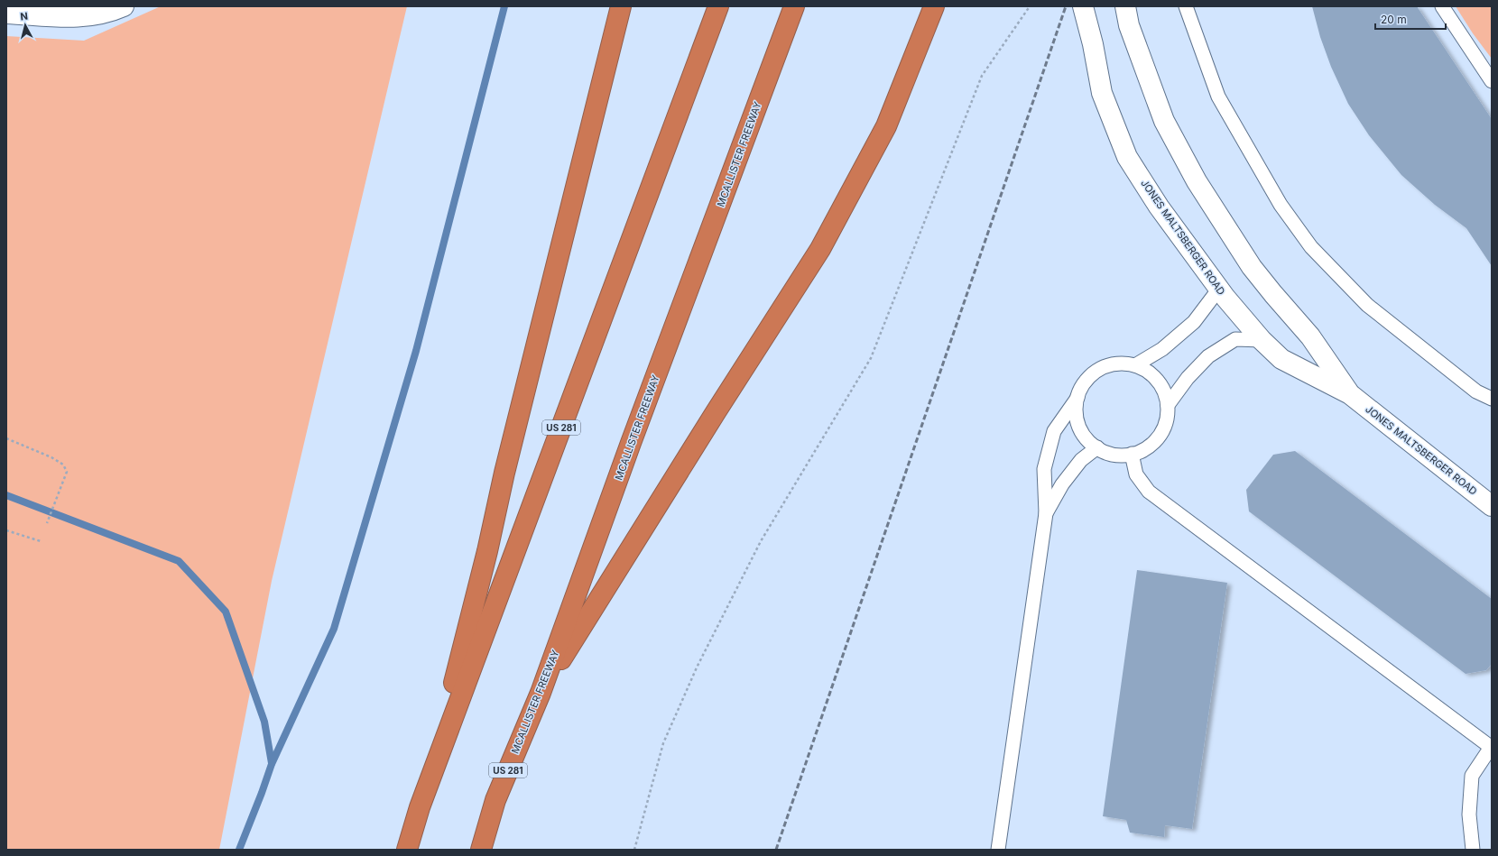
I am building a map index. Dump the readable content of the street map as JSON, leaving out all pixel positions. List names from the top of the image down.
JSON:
{
  "streets": {
    "highway": ["MCALLISTER FREEWAY", "US 281"],
    "main road": ["JONES MALTSBERGER ROAD"]
  },
  "scale_bar": "20 m",
  "north": "top"
}
